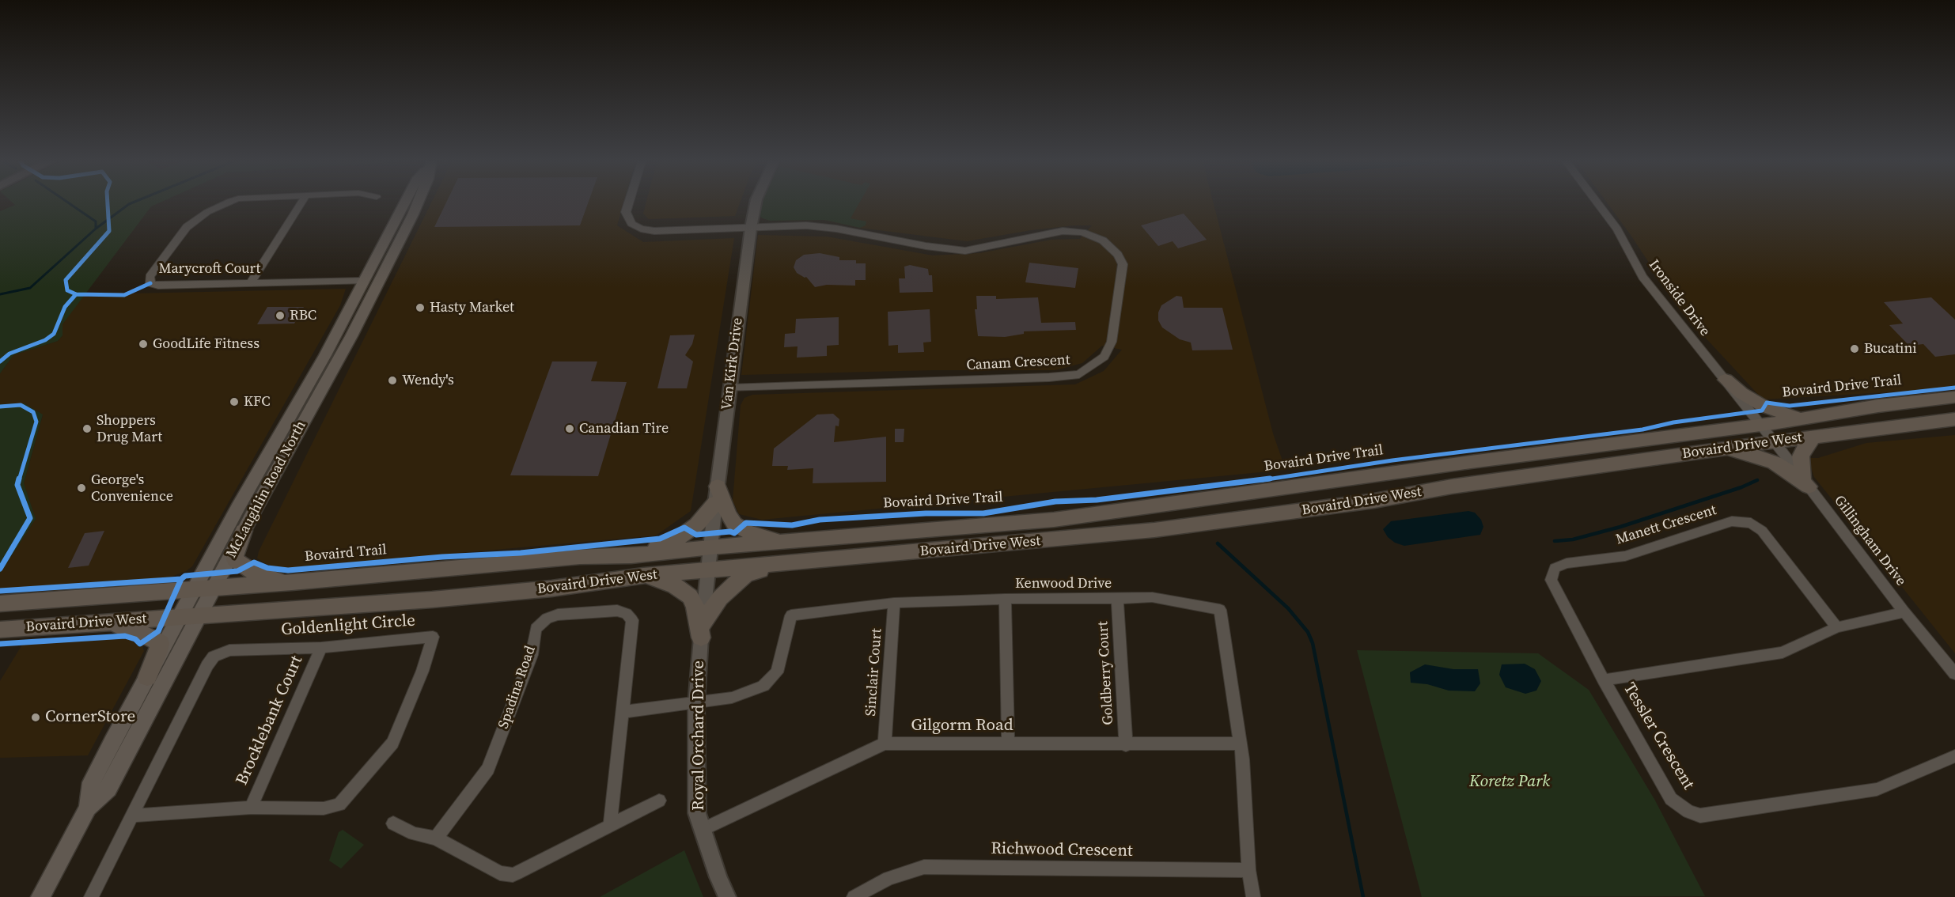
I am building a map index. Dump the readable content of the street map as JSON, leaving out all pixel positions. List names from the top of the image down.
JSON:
{
  "streets": {
    "main road": ["Bovaird Drive West", "McLaughlin Road North"],
    "street": [
      "Marycroft Court",
      "Ironside Drive",
      "Canam Crescent",
      "Van Kirk Drive",
      "Manett Crescent",
      "Gillingham Drive",
      "Kenwood Drive",
      "Goldenlight Circle",
      "Sinclair Court",
      "Goldberry Court",
      "Spadina Road",
      "Brocklebank Court",
      "Gilgorm Road",
      "Royal Orchard Drive",
      "Tessler Crescent",
      "Richwood Crescent"
    ],
    "cycle path": ["Bovaird Drive Trail"]
  },
  "crossings": [
    ["Marycroft Court", "McLaughlin Road North"],
    ["Ironside Drive", "Bovaird Drive West"],
    ["Ironside Drive", "Gillingham Drive"],
    ["Canam Crescent", "Van Kirk Drive"],
    ["Van Kirk Drive", "Bovaird Drive West"],
    ["Van Kirk Drive", "Royal Orchard Drive"],
    ["Bovaird Drive West", "McLaughlin Road North"],
    ["Bovaird Drive West", "Gillingham Drive"],
    ["Bovaird Drive West", "Royal Orchard Drive"],
    ["Manett Crescent", "Tessler Crescent"],
    ["Gillingham Drive", "Tessler Crescent"],
    ["Kenwood Drive", "Sinclair Court"],
    ["Kenwood Drive", "Goldberry Court"],
    ["Kenwood Drive", "Gilgorm Road"],
    ["Kenwood Drive", "Royal Orchard Drive"],
    ["Kenwood Drive", "Richwood Crescent"],
    ["Goldenlight Circle", "Brocklebank Court"],
    ["Sinclair Court", "Gilgorm Road"],
    ["Goldberry Court", "Gilgorm Road"],
    ["Gilgorm Road", "Royal Orchard Drive"]
  ],
  "parks": ["Koretz Park"],
  "places": [
    "Hasty Market",
    "RBC",
    "GoodLife Fitness",
    "Bucatini",
    "Wendy's",
    "KFC",
    "Shoppers Drug Mart",
    "Canadian Tire",
    "George's Convenience",
    "CornerStore"
  ]
}
